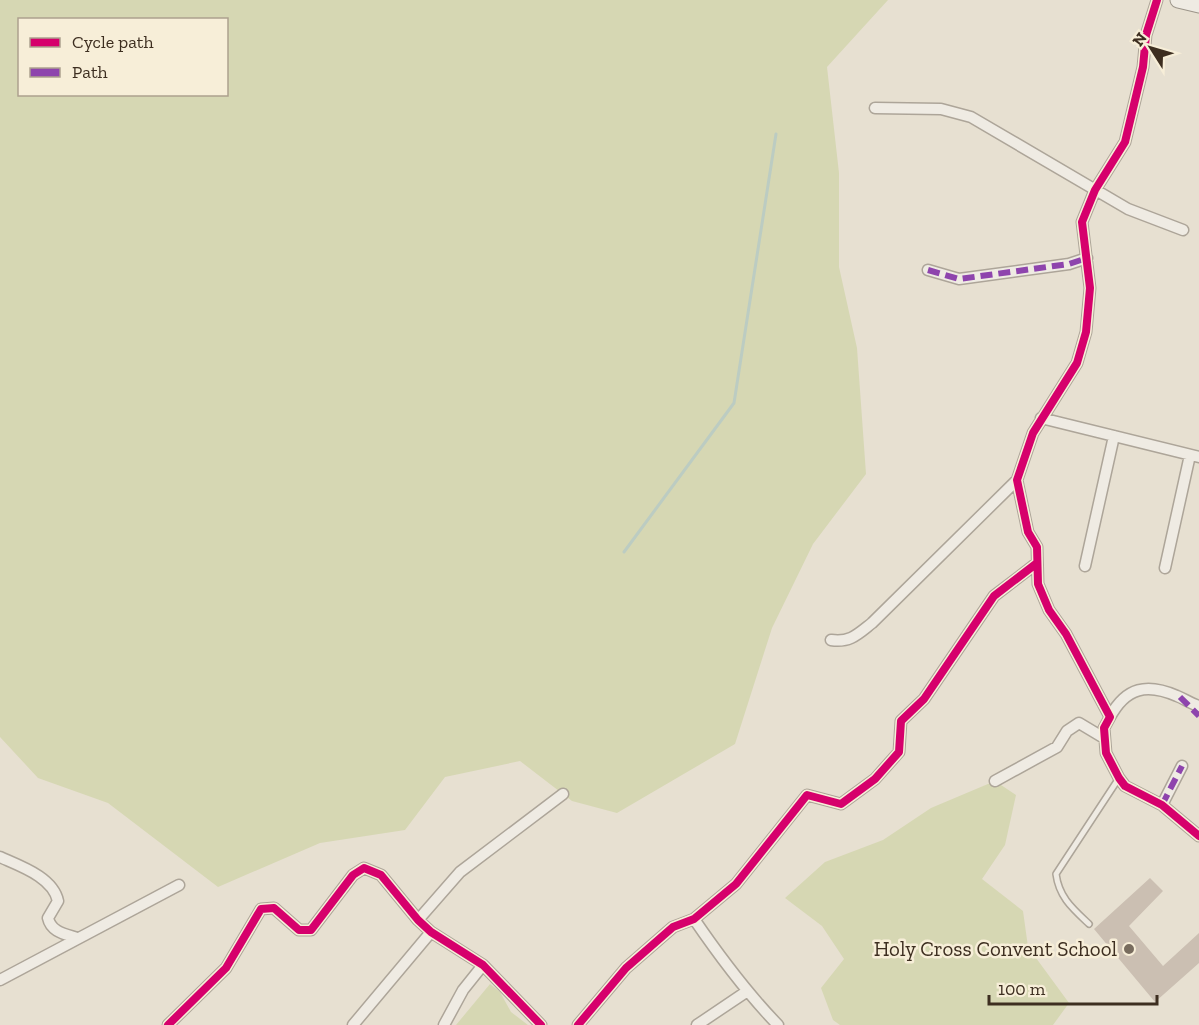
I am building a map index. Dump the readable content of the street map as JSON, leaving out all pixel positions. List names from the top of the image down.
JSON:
{
  "places": ["Holy Cross Convent School"],
  "legend": ["Cycle path", "Path"],
  "scale_bar": "100 m",
  "north": "top left"
}
